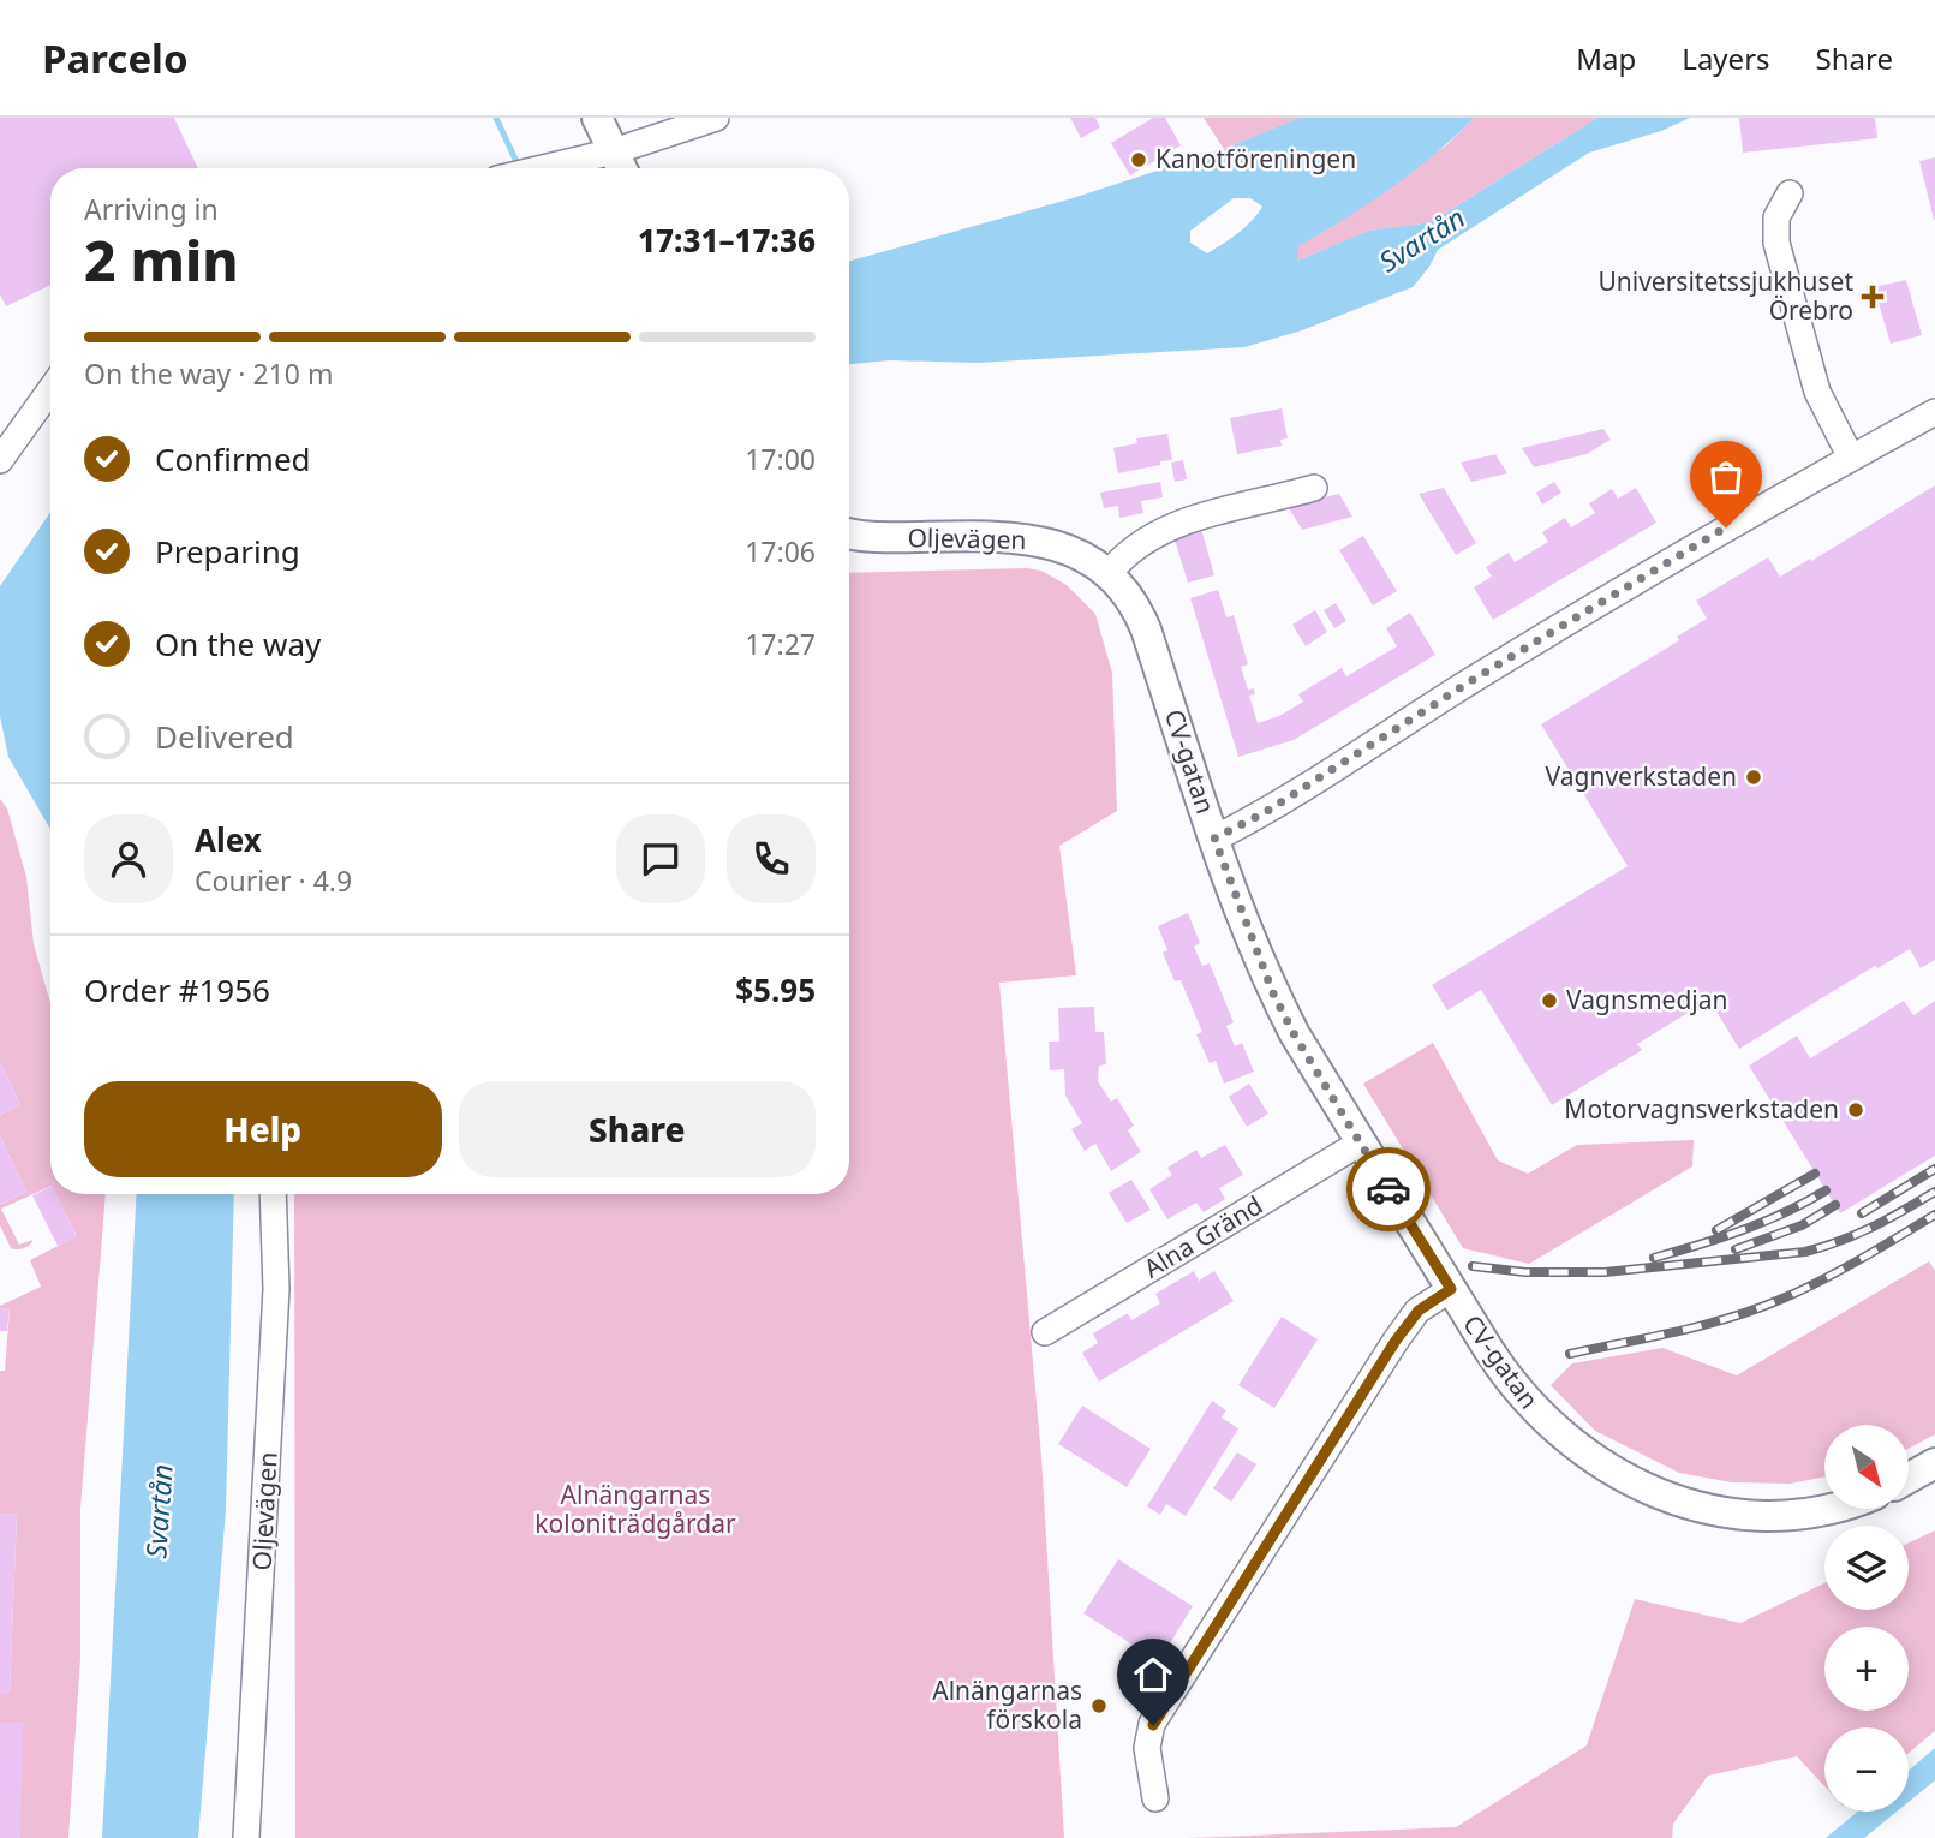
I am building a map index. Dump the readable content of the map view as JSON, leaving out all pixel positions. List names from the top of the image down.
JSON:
{
  "streets": {
    "street": ["Oljevägen", "CV-gatan", "Alna Gränd"]
  },
  "crossings": [
    ["Oljevägen", "CV-gatan"],
    ["CV-gatan", "Alna Gränd"]
  ],
  "water": ["Svartån"],
  "parks": ["Alnängarnas koloniträdgårdar"],
  "places": {
    "other": [
      "Kanotföreningen",
      "Vagnverkstaden",
      "Vagnsmedjan",
      "Motorvagnsverkstaden",
      "Alnängarnas förskola"
    ],
    "health": ["Universitetssjukhuset Örebro"]
  },
  "north": "bottom right",
  "page": {
    "header": "Parcelo",
    "nav": ["Map", "Layers", "Share"],
    "heading": ["2 min", "Arriving in", "17:31–17:36"],
    "panel": [
      "Alex",
      "Courier · 4.9",
      "Order #1956",
      "$5.95"
    ],
    "bar": "On the way · 210 m",
    "list": [
      ["Confirmed", "17:00"],
      ["Preparing", "17:06"],
      ["On the way", "17:27"],
      "Delivered"
    ],
    "buttons": ["Help", "Share"],
    "map_buttons": ["+", "−"]
  }
}
